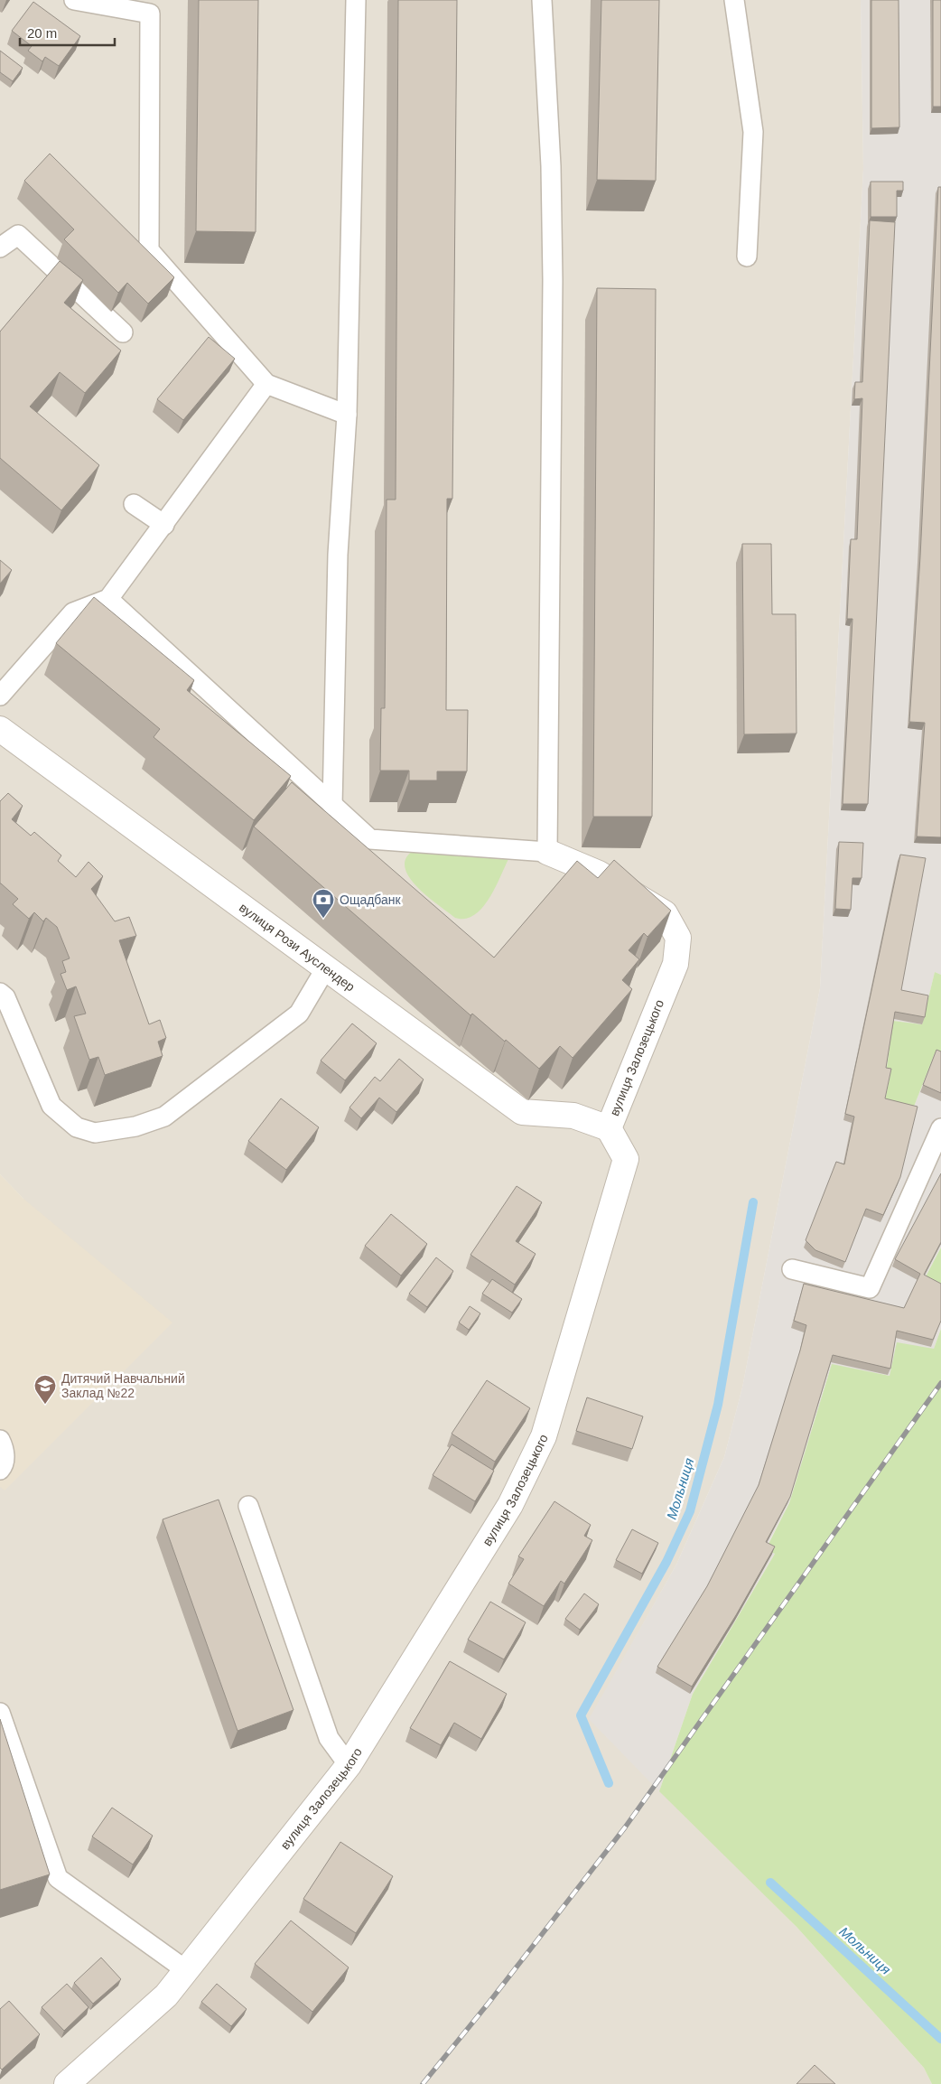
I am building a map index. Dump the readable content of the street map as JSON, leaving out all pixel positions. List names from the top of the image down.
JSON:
{
  "streets": {
    "street": ["вулиця Рози Ауслендер", "вулиця Залозецького"]
  },
  "crossings": [
    ["вулиця Рози Ауслендер", "вулиця Залозецького"]
  ],
  "water": ["Мольниця"],
  "places": {
    "bank": ["Ощадбанк"],
    "school or university": ["Дитячий Навчальний Заклад №22"]
  },
  "scale_bar": "20 m"
}
